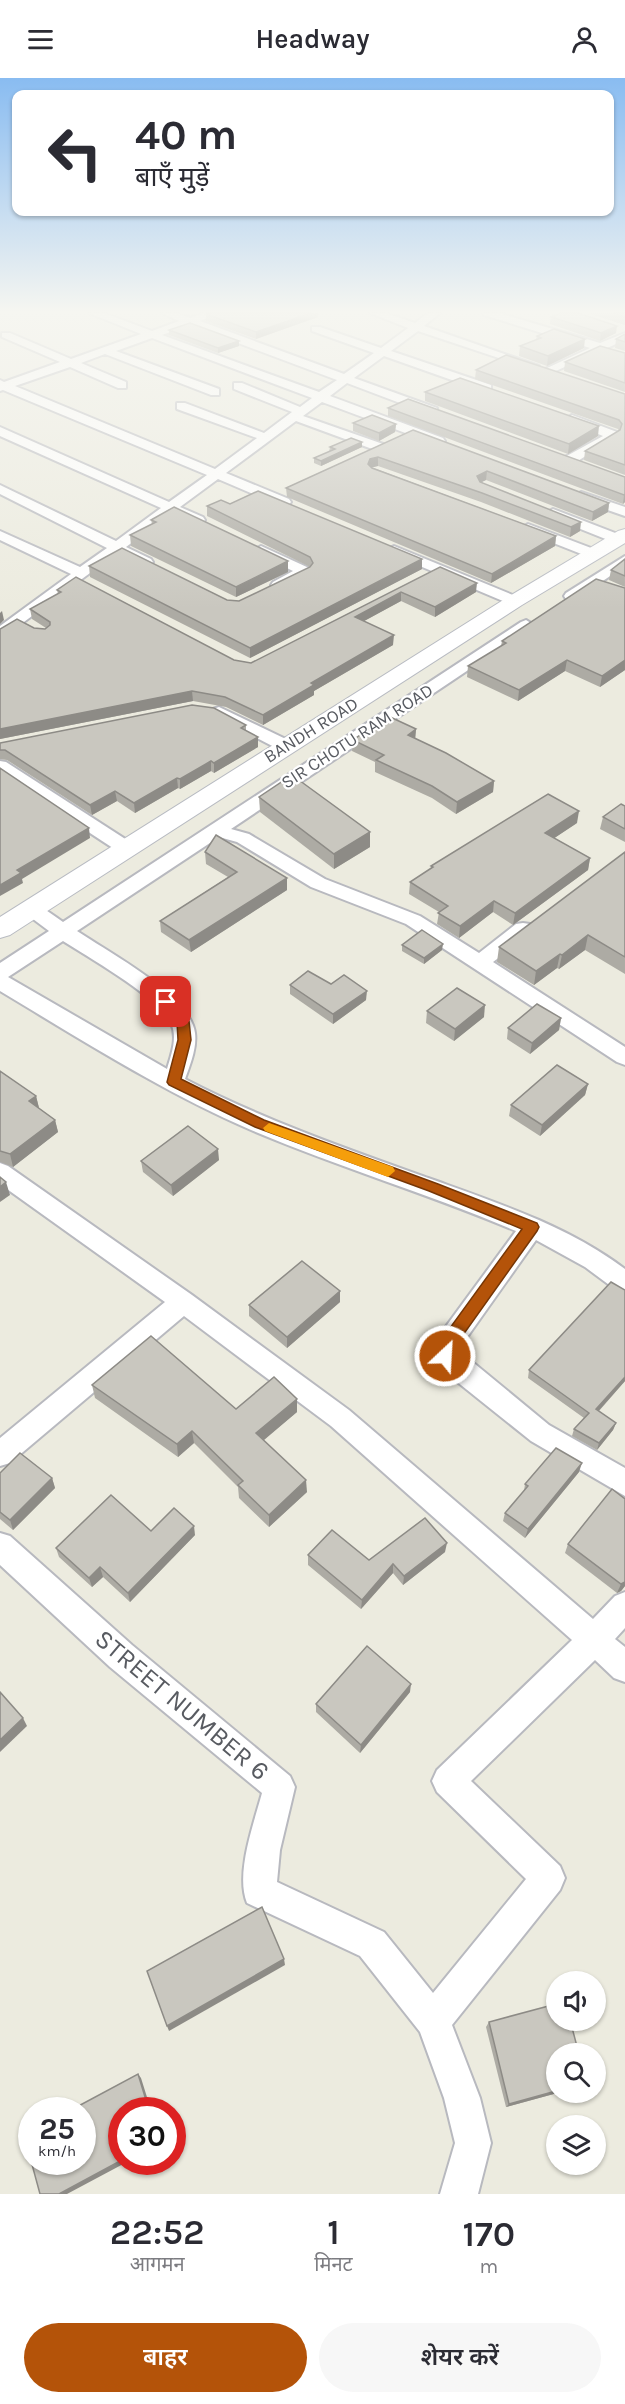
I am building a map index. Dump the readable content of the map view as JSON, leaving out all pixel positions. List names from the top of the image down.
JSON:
{
  "streets": {
    "street": ["BANDH ROAD", "SIR CHOTU RAM ROAD", "STREET NUMBER 6"]
  },
  "crossings": [
    ["BANDH ROAD", "SIR CHOTU RAM ROAD"]
  ],
  "page": {
    "header": "Headway",
    "turn": ["40 m", "बाएँ मुड़ें"],
    "speed": "25 km/h",
    "limit": "30",
    "eta": [
      "22:52",
      "आगमन",
      "1",
      "मिनट",
      "170",
      "m"
    ],
    "buttons": ["बाहर", "शेयर करें"]
  }
}
